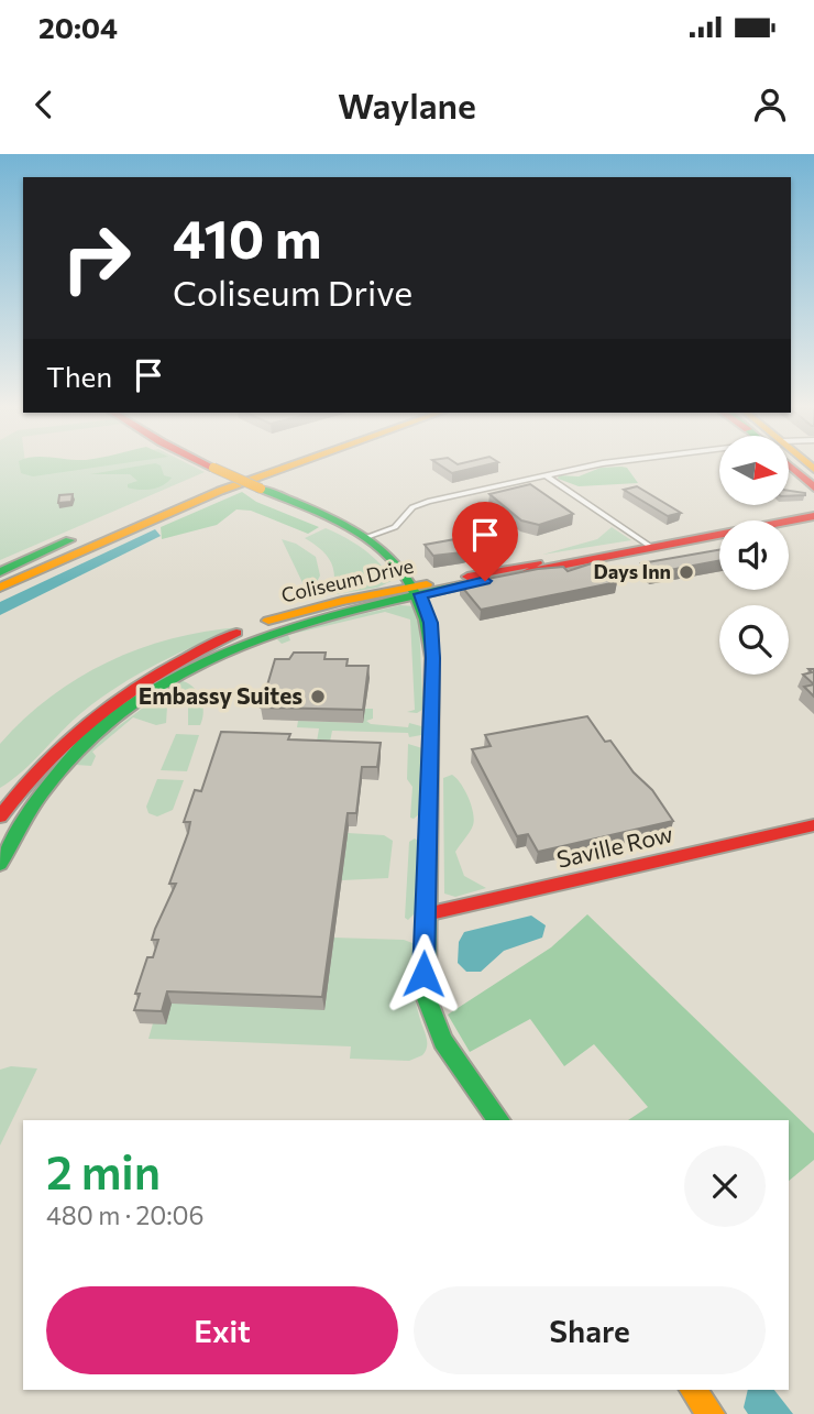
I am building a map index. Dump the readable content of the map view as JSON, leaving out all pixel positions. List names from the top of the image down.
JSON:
{
  "streets": {
    "main road": ["Coliseum Drive", "Saville Row"]
  },
  "places": ["Days Inn", "Embassy Suites"],
  "north": "right",
  "page": {
    "status": "20:04",
    "header": "Waylane",
    "turn": ["410 m", "Coliseum Drive"],
    "then": "Then",
    "heading": ["2 min", "480 m · 20:06"],
    "buttons": ["Exit", "Share"]
  }
}
